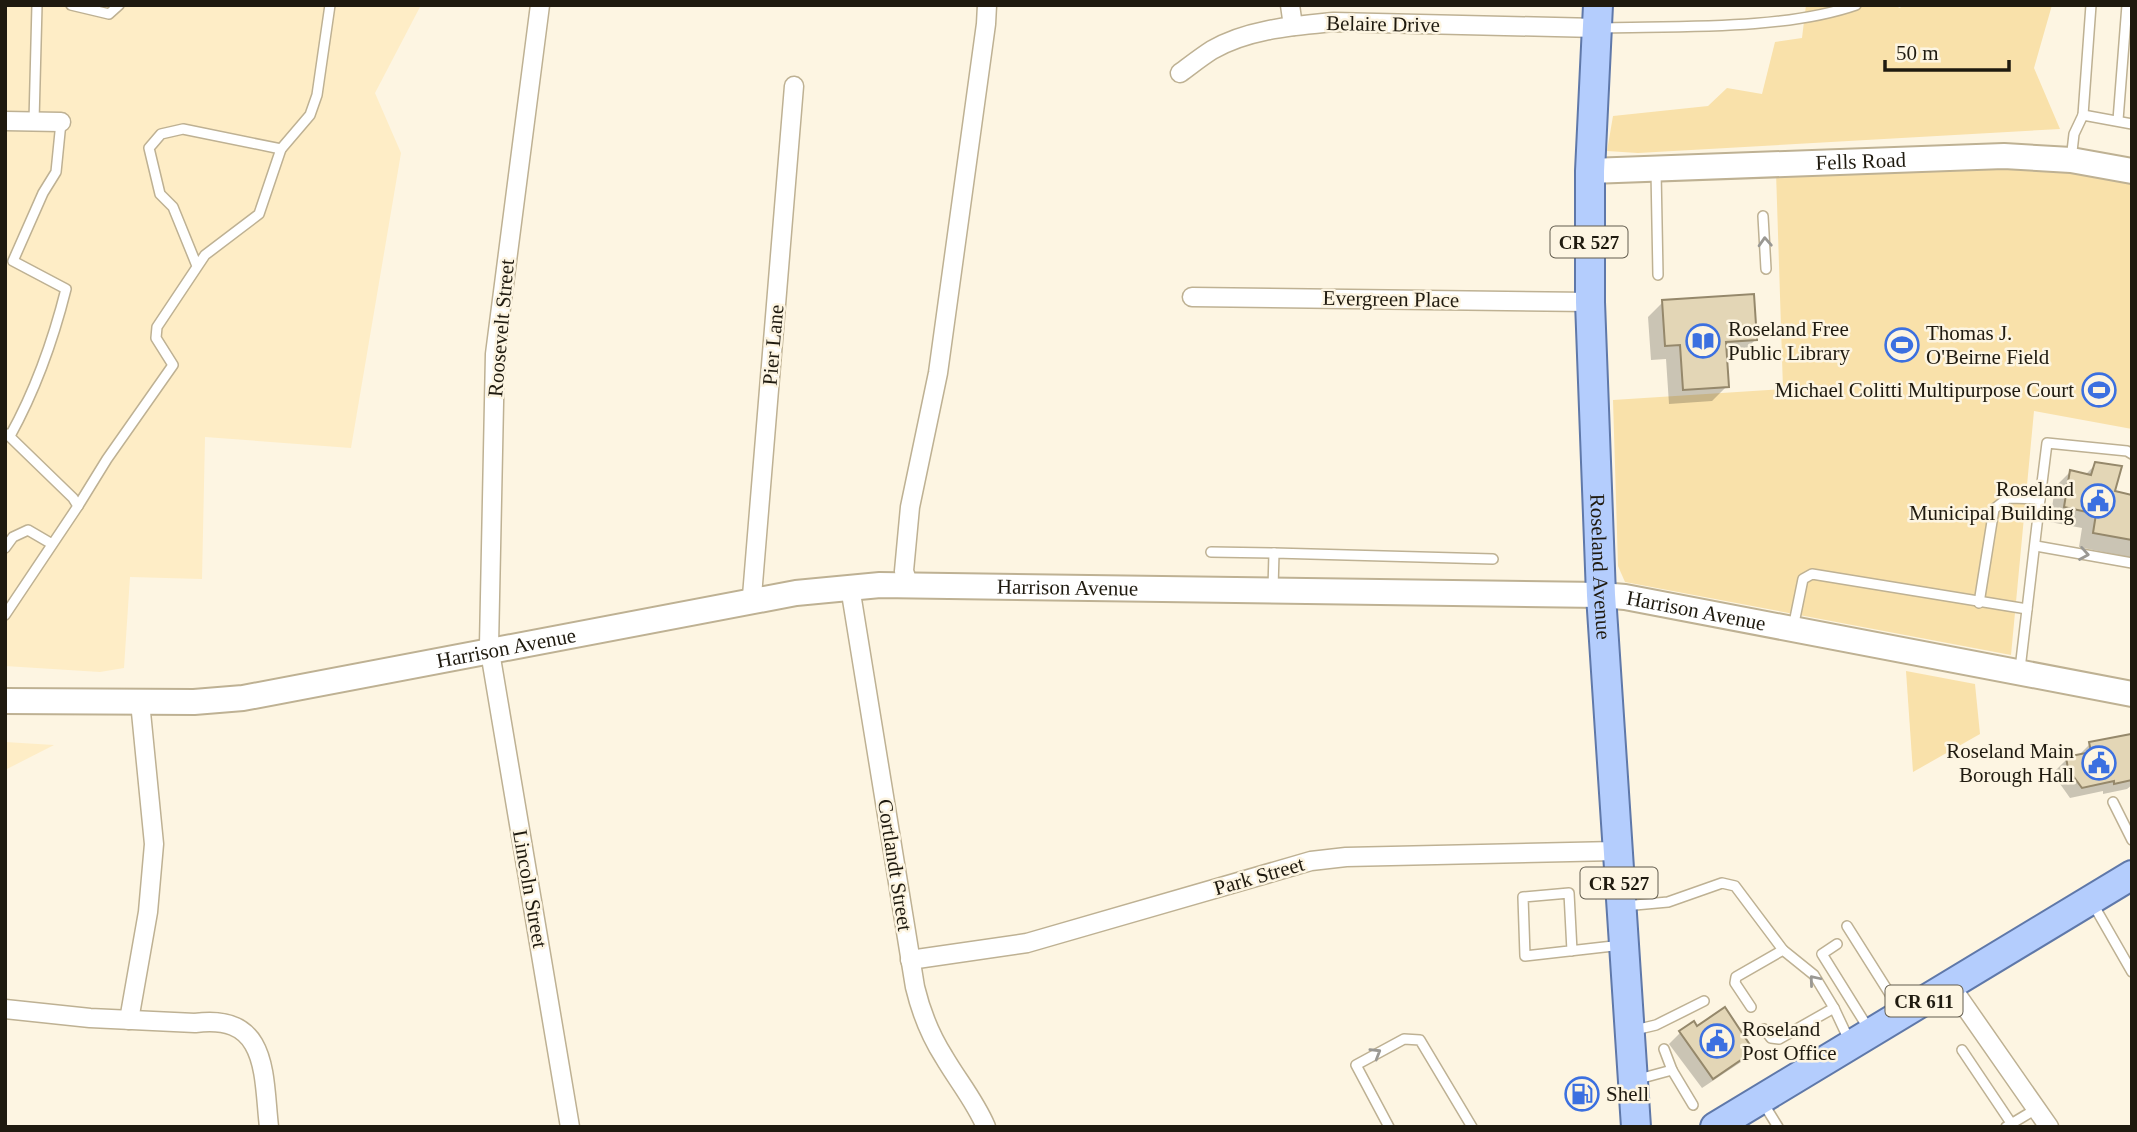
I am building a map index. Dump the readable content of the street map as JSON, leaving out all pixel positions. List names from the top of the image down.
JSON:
{
  "streets": {
    "main road": ["CR 527", "Roseland Avenue", "CR 611"],
    "street": [
      "Belaire Drive",
      "Fells Road",
      "Evergreen Place",
      "Roosevelt Street",
      "Pier Lane",
      "Harrison Avenue",
      "Cortlandt Street",
      "Park Street",
      "Lincoln Street"
    ]
  },
  "crossings": [
    ["Belaire Drive", "Roseland Avenue"],
    ["Fells Road", "Roseland Avenue"],
    ["Evergreen Place", "Roseland Avenue"],
    ["Roosevelt Street", "Harrison Avenue"],
    ["Roosevelt Street", "Lincoln Street"],
    ["Pier Lane", "Harrison Avenue"],
    ["Roseland Avenue", "Harrison Avenue"],
    ["Roseland Avenue", "Park Street"],
    ["Harrison Avenue", "Cortlandt Street"],
    ["Harrison Avenue", "Lincoln Street"],
    ["Cortlandt Street", "Park Street"]
  ],
  "places": {
    "library": ["Roseland Free Public Library"],
    "sports": ["Thomas J. O'Beirne Field", "Michael Colitti Multipurpose Court"],
    "public building": ["Roseland Municipal Building", "Roseland Main Borough Hall", "Roseland Post Office"],
    "fuel station": ["Shell"]
  },
  "scale_bar": "50 m"
}
